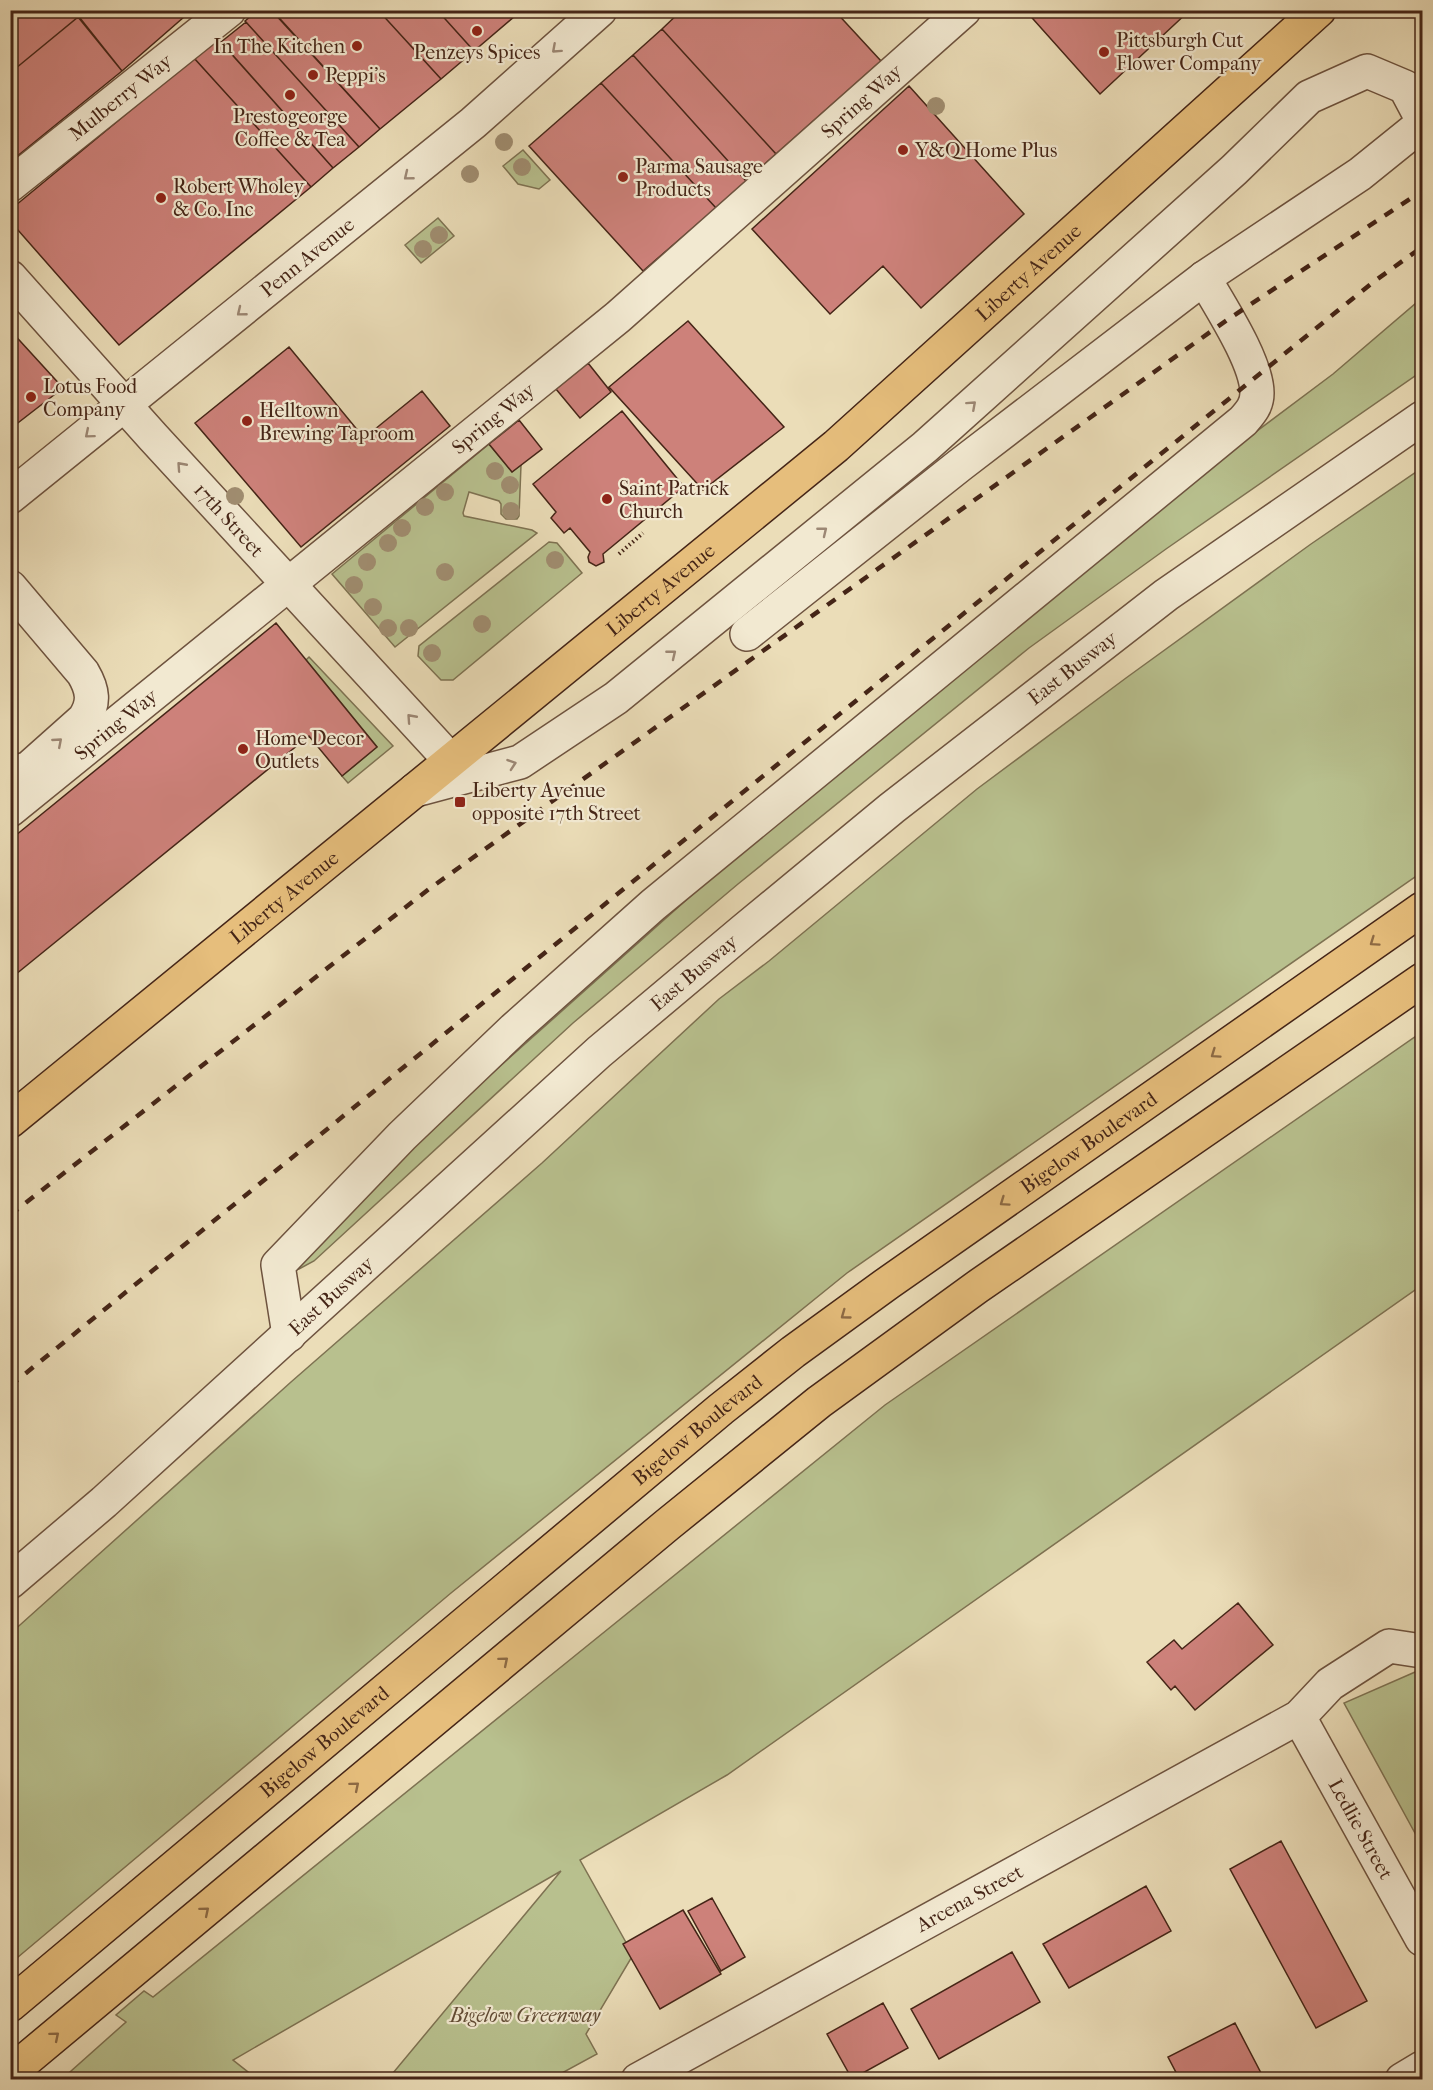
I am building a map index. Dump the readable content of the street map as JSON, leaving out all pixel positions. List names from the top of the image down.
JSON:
{
  "streets": {
    "main road": ["Liberty Avenue", "Bigelow Boulevard"],
    "street": [
      "Mulberry Way",
      "Spring Way",
      "Penn Avenue",
      "17th Street",
      "East Busway",
      "Ledlie Street",
      "Arcena Street"
    ]
  },
  "crossings": [
    ["Spring Way", "17th Street"],
    ["Penn Avenue", "17th Street"],
    ["Liberty Avenue", "17th Street"],
    ["Ledlie Street", "Arcena Street"]
  ],
  "one_way": ["Penn Avenue", "17th Street"],
  "parks": ["Bigelow Greenway"],
  "places": {
    "other": [
      "Penzeys Spices",
      "In The Kitchen",
      "Pittsburgh Cut Flower Company",
      "Peppi's",
      "Prestogeorge Coffee & Tea",
      "Y&Q Home Plus",
      "Parma Sausage Products",
      "Robert Wholey & Co. Inc",
      "Lotus Food Company",
      "Helltown Brewing Taproom",
      "Saint Patrick Church",
      "Home Decor Outlets"
    ],
    "transit": ["Liberty Avenue opposite 17th Street"]
  }
}
